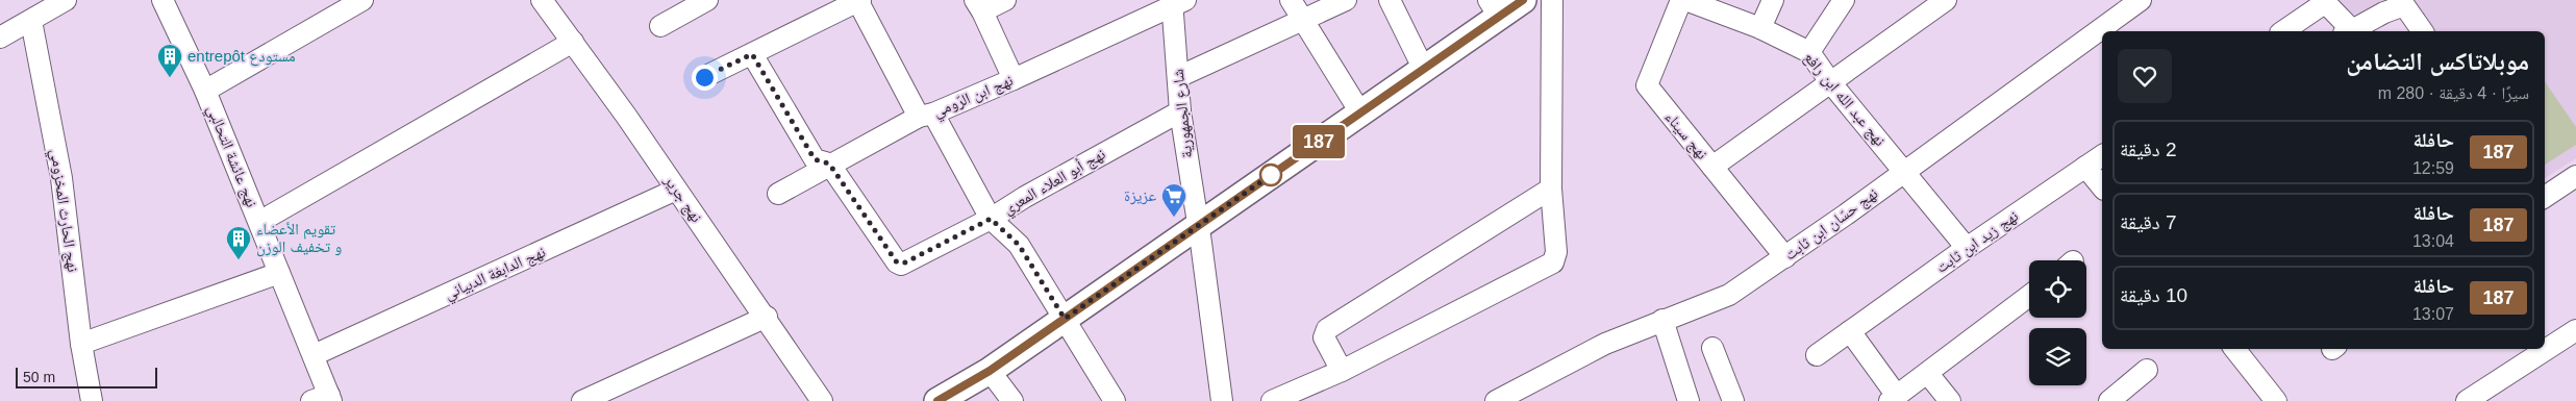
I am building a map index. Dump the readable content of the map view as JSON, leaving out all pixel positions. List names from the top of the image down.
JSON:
{
  "streets": {
    "street": [
      "نهج ابن الرّومي",
      "نهج عبد الله ابن رافع",
      "شارع الجمهورية",
      "نهج سيناء",
      "نهج عائشة التحالبي",
      "نهج أبو العلاء المعري",
      "نهج جرير",
      "نهج الحارث المخزومي",
      "نهج حسّان ابن ثابت",
      "نهج زيد ابن ثابت",
      "نهج الدابغة الدبياني"
    ]
  },
  "crossings": [
    ["نهج ابن الرّومي", "شارع الجمهورية"],
    ["نهج ابن الرّومي", "نهج أبو العلاء المعري"],
    ["نهج عبد الله ابن رافع", "نهج سيناء"],
    ["نهج عبد الله ابن رافع", "نهج حسّان ابن ثابت"],
    ["نهج عبد الله ابن رافع", "نهج زيد ابن ثابت"],
    ["شارع الجمهورية", "نهج أبو العلاء المعري"],
    ["نهج سيناء", "نهج حسّان ابن ثابت"],
    ["نهج عائشة التحالبي", "نهج الدابغة الدبياني"],
    ["نهج جرير", "نهج الدابغة الدبياني"]
  ],
  "places": {
    "building": ["entrepôt مستودع", "تقويم الأعضاء و تخفيف الوزن"],
    "supermarket": ["عزيزة"]
  },
  "lines": ["bus line 187"],
  "scale_bar": "50 m",
  "page": {
    "on_map": "187",
    "heading": ["موبلاتاكس التضامن", "سيرًا · 4 دقيقة · 280 m"],
    "list": [
      {
        "mark": "187",
        "name": "حافلة",
        "note": "12:59",
        "value": "2 دقيقة"
      },
      {
        "mark": "187",
        "name": "حافلة",
        "note": "13:04",
        "value": "7 دقيقة"
      },
      {
        "mark": "187",
        "name": "حافلة",
        "note": "13:07",
        "value": "10 دقيقة"
      }
    ],
    "scale": "50 m"
  }
}
